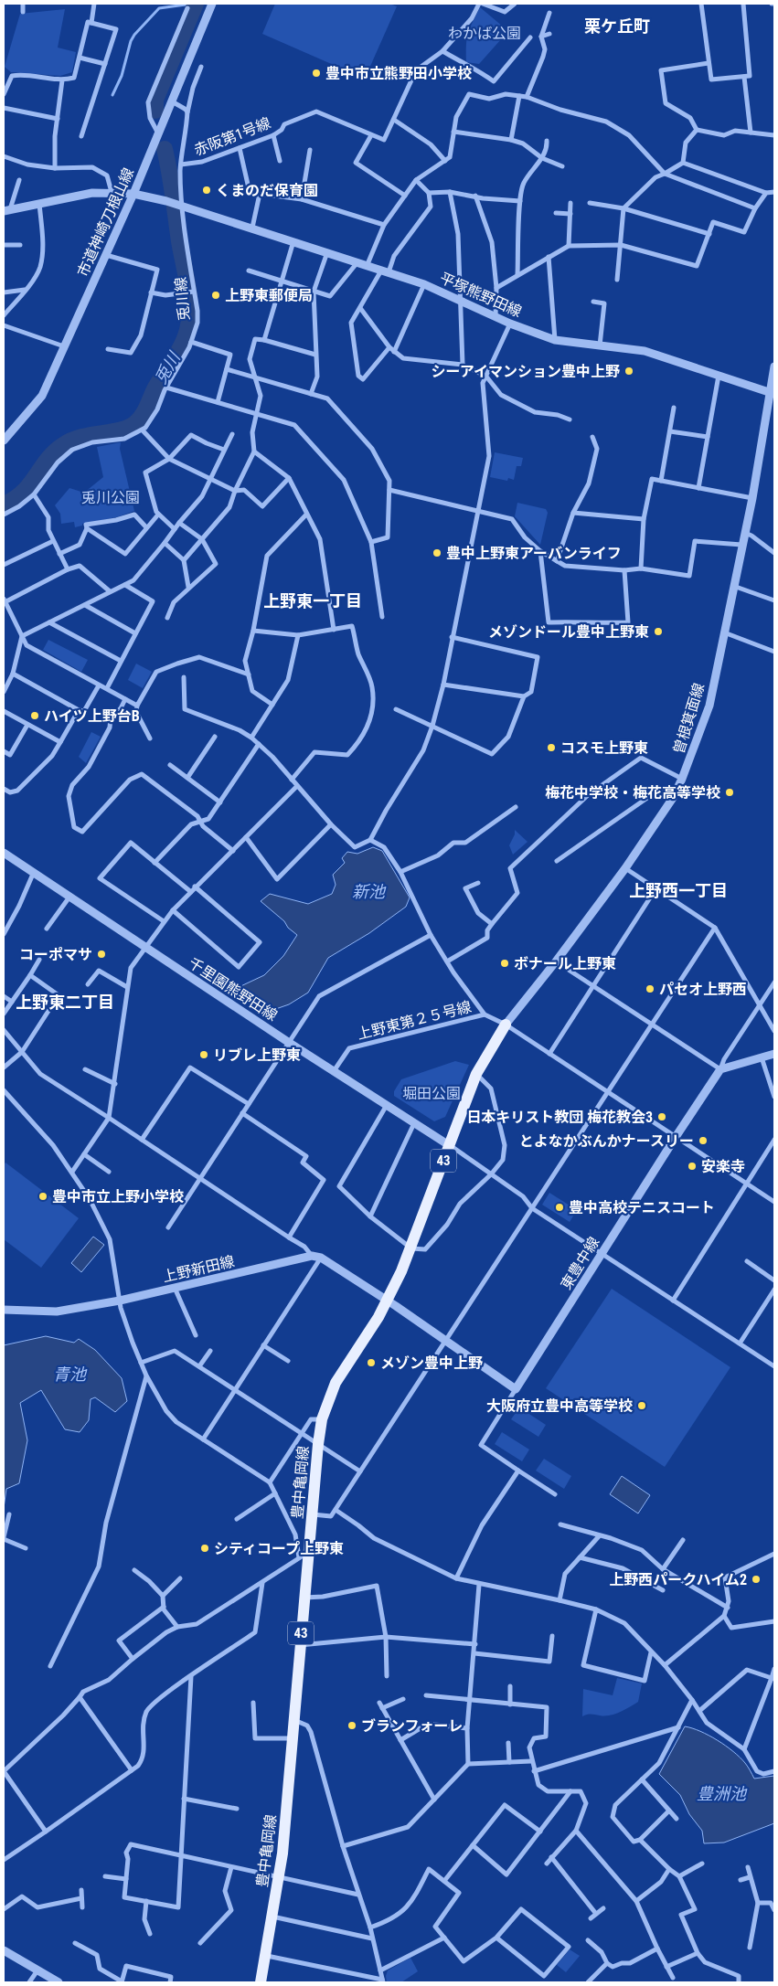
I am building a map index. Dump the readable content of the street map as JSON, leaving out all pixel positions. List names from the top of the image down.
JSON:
{
  "streets": {
    "main road": ["43", "豊中亀岡線"],
    "street": [
      "赤阪第1号線",
      "市道神崎刀根山線",
      "平塚熊野田線",
      "兎川線",
      "曽根箕面線",
      "千里園熊野田線",
      "上野東第２５号線",
      "東豊中線",
      "上野新田線"
    ]
  },
  "crossings": [
    ["赤阪第1号線", "兎川線"],
    ["市道神崎刀根山線", "平塚熊野田線"],
    ["平塚熊野田線", "兎川線"],
    ["平塚熊野田線", "曽根箕面線"],
    ["曽根箕面線", "豊中亀岡線"],
    ["千里園熊野田線", "上野東第２５号線"],
    ["千里園熊野田線", "豊中亀岡線"]
  ],
  "districts": [
    "栗ケ丘町",
    "上野東一丁目",
    "上野西一丁目",
    "上野東二丁目"
  ],
  "water": [
    "兎川",
    "新池",
    "青池",
    "豊洲池"
  ],
  "parks": ["わかば公園", "兎川公園", "堀田公園"],
  "places": [
    "豊中市立熊野田小学校",
    "くまのだ保育園",
    "上野東郵便局",
    "シーアイマンション豊中上野",
    "豊中上野東アーバンライフ",
    "メゾンドール豊中上野東",
    "ハイツ上野台B",
    "コスモ上野東",
    "梅花中学校・梅花高等学校",
    "コーポマサ",
    "ボナール上野東",
    "パセオ上野西",
    "リブレ上野東",
    "日本キリスト教団 梅花教会3",
    "とよなかぶんかナースリー",
    "安楽寺",
    "豊中市立上野小学校",
    "豊中高校テニスコート",
    "メゾン豊中上野",
    "大阪府立豊中高等学校",
    "シティコープ上野東",
    "上野西パークハイム2",
    "ブランフォーレ"
  ]
}
